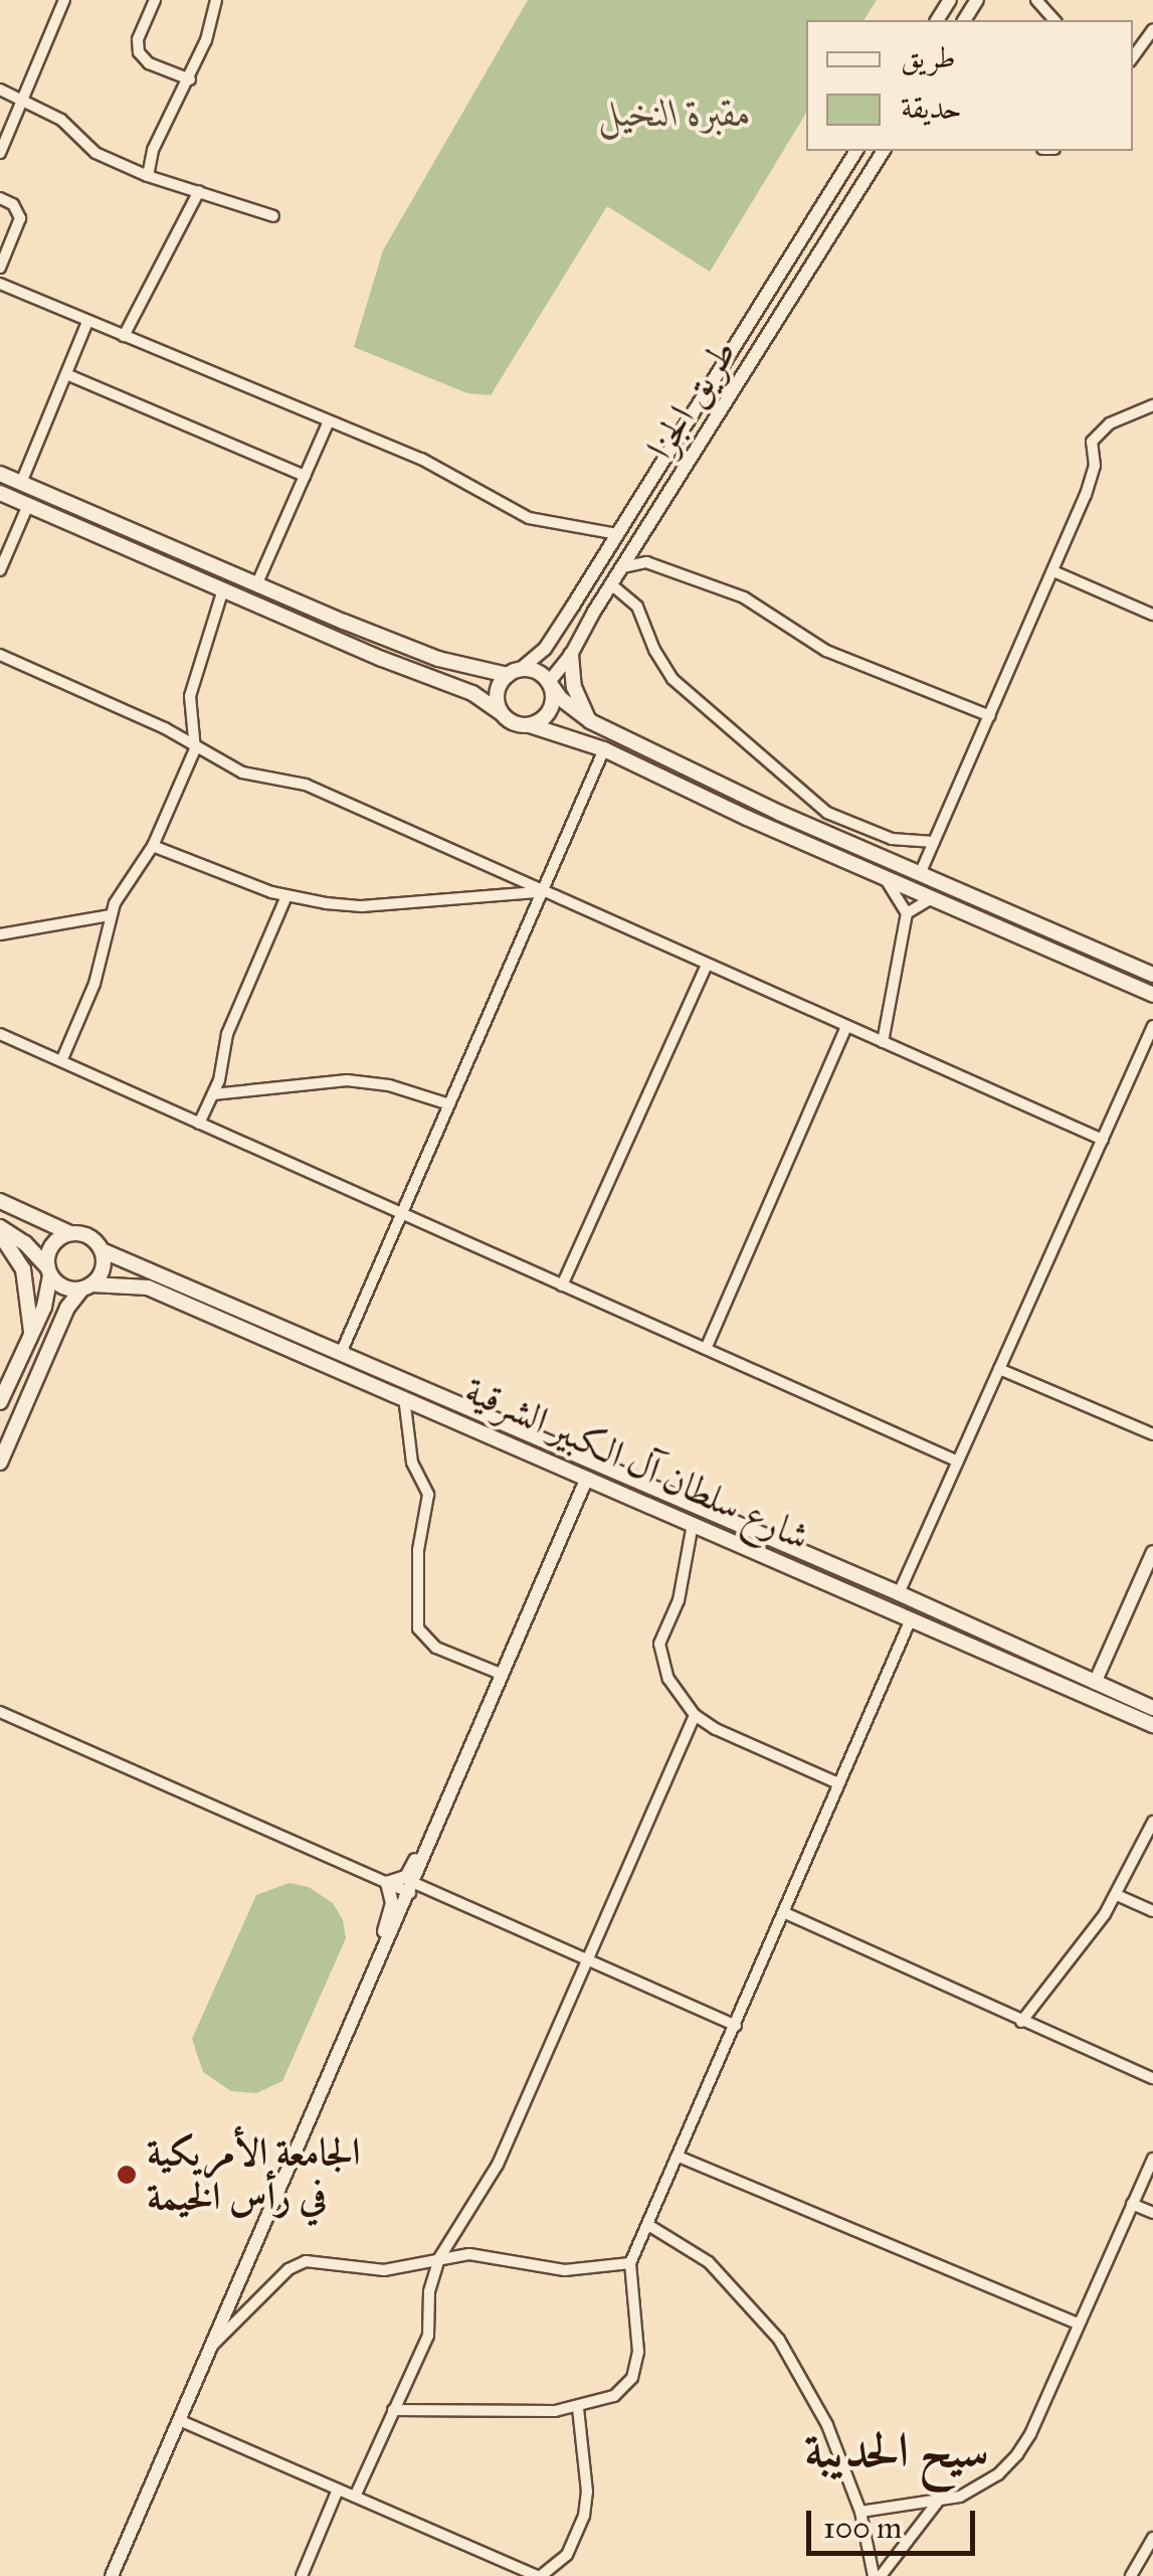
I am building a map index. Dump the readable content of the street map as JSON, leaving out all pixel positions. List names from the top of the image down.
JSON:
{
  "streets": {
    "main road": ["شارع سلطان آل الكبير الشرقية"],
    "street": ["طريق الجزا"]
  },
  "districts": ["سيح الحديبة"],
  "parks": ["مقبرة النخيل"],
  "places": ["الجامعة الأمريكية في رأس الخيمة"],
  "legend": ["طريق", "حديقة"],
  "scale_bar": "100 m"
}
